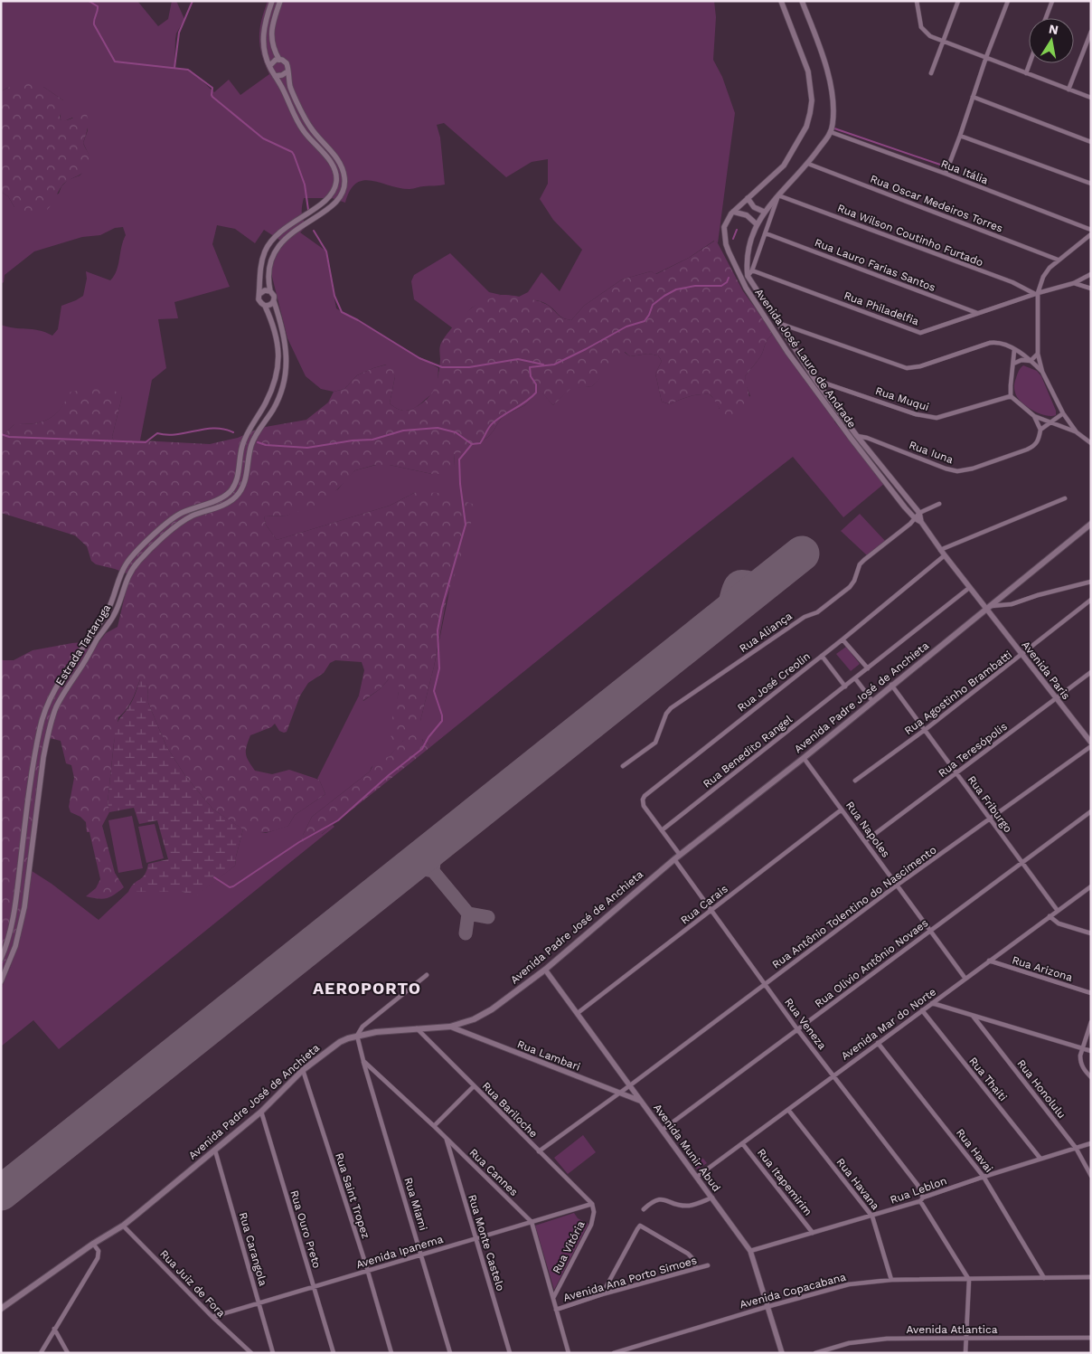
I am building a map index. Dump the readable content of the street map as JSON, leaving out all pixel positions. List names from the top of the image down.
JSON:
{
  "streets": {
    "main road": ["Avenida Padre José de Anchieta"],
    "street": [
      "Rua Itália",
      "Rua Oscar Medeiros Torres",
      "Rua Wilson Coutinho Furtado",
      "Rua Lauro Farias Santos",
      "Rua Philadelfia",
      "Avenida José Lauro de Andrade",
      "Rua Muqui",
      "Rua Iuna",
      "Rua Aliança",
      "Estrada Tartaruga",
      "Avenida Paris",
      "Rua José Creolin",
      "Rua Agostinho Brambatti",
      "Rua Teresópolis",
      "Rua Benedito Rangel",
      "Rua Friburgo",
      "Rua Napoles",
      "Rua Carais",
      "Rua Antônio Tolentino do Nascimento",
      "Rua Olivio Antônio Novaes",
      "Rua Arizona",
      "Rua Veneza",
      "Avenida Mar do Norte",
      "Rua Lambari",
      "Rua Thaiti",
      "Rua Honolulu",
      "Rua Bariloche",
      "Avenida Munir Abud",
      "Rua Havai",
      "Rua Cannes",
      "Rua Itapemirim",
      "Rua Havana",
      "Rua Leblon",
      "Rua Saint Tropez",
      "Rua Miami",
      "Rua Ouro Preto",
      "Rua Monte Castelo",
      "Rua Vitória",
      "Rua Carangola",
      "Avenida Ipanema",
      "Avenida Ana Porto Simoes",
      "Rua Juiz de Fora",
      "Avenida Copacabana",
      "Avenida Atlantica"
    ]
  },
  "crossings": [
    ["Rua Itália", "Avenida José Lauro de Andrade"],
    ["Rua Oscar Medeiros Torres", "Avenida José Lauro de Andrade"],
    ["Rua Wilson Coutinho Furtado", "Rua Philadelfia"],
    ["Rua Wilson Coutinho Furtado", "Avenida José Lauro de Andrade"],
    ["Rua Lauro Farias Santos", "Rua Philadelfia"],
    ["Avenida José Lauro de Andrade", "Rua Muqui"],
    ["Avenida José Lauro de Andrade", "Rua Iuna"],
    ["Avenida José Lauro de Andrade", "Rua Aliança"],
    ["Avenida José Lauro de Andrade", "Avenida Paris"],
    ["Avenida José Lauro de Andrade", "Rua José Creolin"],
    ["Avenida José Lauro de Andrade", "Rua Benedito Rangel"],
    ["Avenida Paris", "Rua Agostinho Brambatti"],
    ["Avenida Paris", "Avenida Padre José de Anchieta"],
    ["Avenida Paris", "Rua Teresópolis"],
    ["Avenida Paris", "Rua Benedito Rangel"],
    ["Avenida Paris", "Rua Antônio Tolentino do Nascimento"],
    ["Rua José Creolin", "Avenida Padre José de Anchieta"],
    ["Rua José Creolin", "Rua Benedito Rangel"],
    ["Rua Agostinho Brambatti", "Rua Friburgo"],
    ["Avenida Padre José de Anchieta", "Rua Friburgo"],
    ["Avenida Padre José de Anchieta", "Rua Napoles"],
    ["Avenida Padre José de Anchieta", "Rua Veneza"],
    ["Avenida Padre José de Anchieta", "Rua Lambari"],
    ["Avenida Padre José de Anchieta", "Rua Bariloche"],
    ["Avenida Padre José de Anchieta", "Avenida Munir Abud"],
    ["Avenida Padre José de Anchieta", "Rua Saint Tropez"],
    ["Avenida Padre José de Anchieta", "Rua Ouro Preto"],
    ["Avenida Padre José de Anchieta", "Rua Carangola"],
    ["Avenida Padre José de Anchieta", "Rua Juiz de Fora"],
    ["Rua Teresópolis", "Rua Friburgo"],
    ["Rua Teresópolis", "Rua Napoles"],
    ["Rua Friburgo", "Rua Antônio Tolentino do Nascimento"],
    ["Rua Friburgo", "Rua Olivio Antônio Novaes"],
    ["Rua Friburgo", "Avenida Mar do Norte"],
    ["Rua Napoles", "Rua Carais"],
    ["Rua Napoles", "Rua Antônio Tolentino do Nascimento"],
    ["Rua Napoles", "Rua Olivio Antônio Novaes"],
    ["Rua Napoles", "Avenida Mar do Norte"],
    ["Rua Carais", "Rua Veneza"],
    ["Rua Carais", "Avenida Munir Abud"],
    ["Rua Antônio Tolentino do Nascimento", "Rua Veneza"],
    ["Rua Antônio Tolentino do Nascimento", "Rua Lambari"],
    ["Rua Antônio Tolentino do Nascimento", "Rua Bariloche"],
    ["Rua Antônio Tolentino do Nascimento", "Avenida Munir Abud"],
    ["Rua Olivio Antônio Novaes", "Rua Veneza"],
    ["Rua Olivio Antônio Novaes", "Avenida Munir Abud"],
    ["Rua Arizona", "Avenida Mar do Norte"],
    ["Rua Veneza", "Avenida Mar do Norte"],
    ["Rua Veneza", "Rua Leblon"],
    ["Rua Veneza", "Avenida Copacabana"],
    ["Avenida Mar do Norte", "Rua Thaiti"],
    ["Avenida Mar do Norte", "Avenida Munir Abud"],
    ["Avenida Mar do Norte", "Rua Havai"],
    ["Avenida Mar do Norte", "Rua Itapemirim"],
    ["Avenida Mar do Norte", "Rua Havana"],
    ["Rua Lambari", "Avenida Munir Abud"],
    ["Rua Thaiti", "Rua Leblon"],
    ["Rua Honolulu", "Rua Leblon"],
    ["Rua Bariloche", "Rua Vitória"],
    ["Rua Bariloche", "Avenida Ipanema"],
    ["Avenida Munir Abud", "Rua Leblon"],
    ["Avenida Munir Abud", "Avenida Copacabana"],
    ["Rua Havai", "Rua Leblon"],
    ["Rua Havai", "Avenida Copacabana"],
    ["Rua Cannes", "Rua Miami"],
    ["Rua Cannes", "Rua Monte Castelo"],
    ["Rua Cannes", "Rua Vitória"],
    ["Rua Cannes", "Avenida Ipanema"],
    ["Rua Cannes", "Avenida Ana Porto Simoes"],
    ["Rua Itapemirim", "Rua Leblon"],
    ["Rua Havana", "Rua Leblon"],
    ["Rua Havana", "Avenida Copacabana"],
    ["Rua Saint Tropez", "Avenida Ipanema"],
    ["Rua Miami", "Avenida Ipanema"],
    ["Rua Ouro Preto", "Avenida Ipanema"],
    ["Rua Monte Castelo", "Avenida Ipanema"],
    ["Rua Vitória", "Avenida Ipanema"],
    ["Rua Carangola", "Avenida Ipanema"],
    ["Avenida Ipanema", "Rua Juiz de Fora"]
  ],
  "districts": ["AEROPORTO"],
  "north": "top"
}
